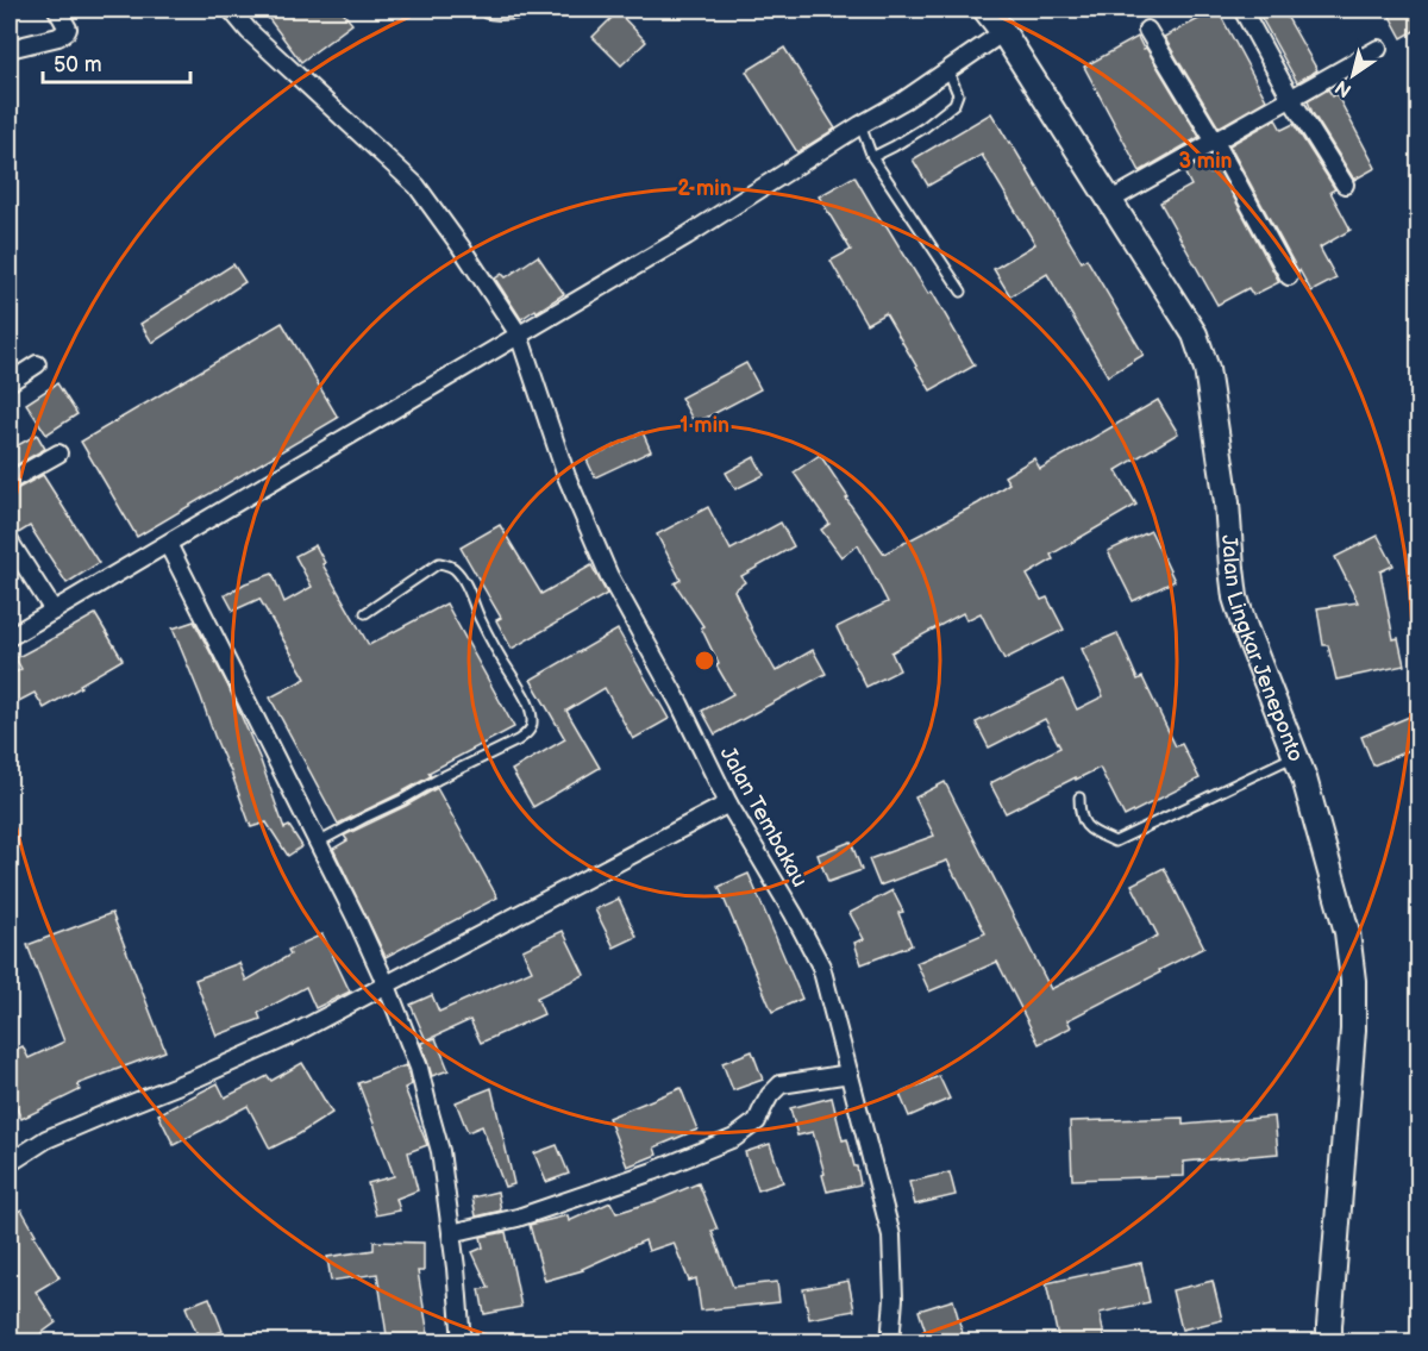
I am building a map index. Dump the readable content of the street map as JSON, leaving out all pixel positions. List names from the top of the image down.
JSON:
{
  "streets": {
    "main road": ["Jalan Lingkar Jeneponto"],
    "street": ["Jalan Tembakau"]
  },
  "scale_bar": "50 m",
  "north": "bottom left",
  "rings": ["3 min", "2 min", "1 min"]
}
